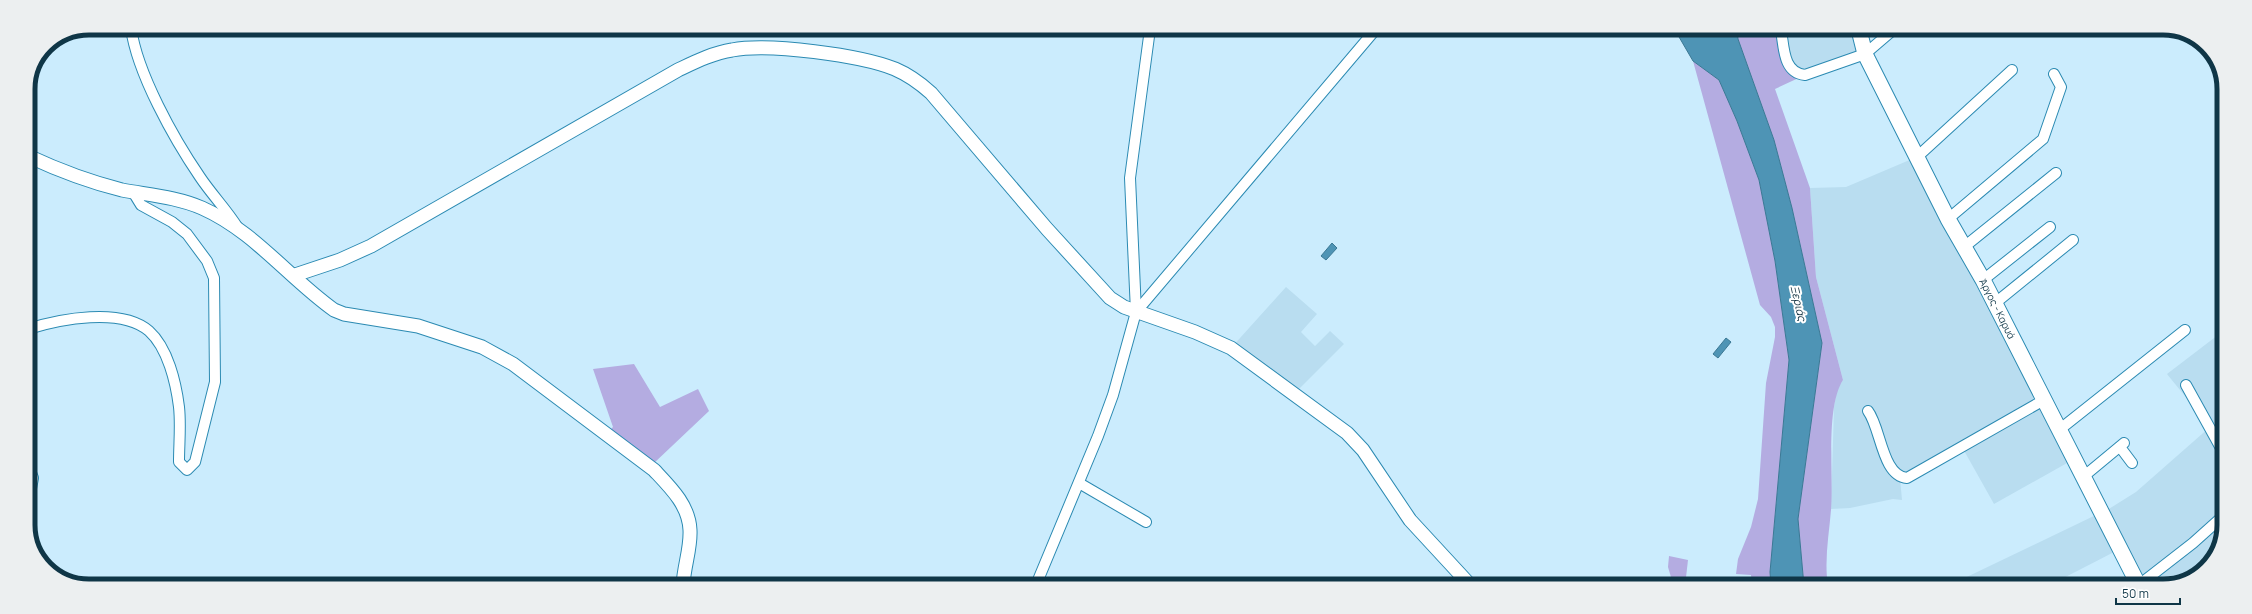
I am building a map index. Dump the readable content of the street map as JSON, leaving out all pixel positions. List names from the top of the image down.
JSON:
{
  "streets": {
    "main road": ["Άργος - Καρυά"]
  },
  "water": ["Ξεριάς"],
  "scale_bar": "50 m"
}
